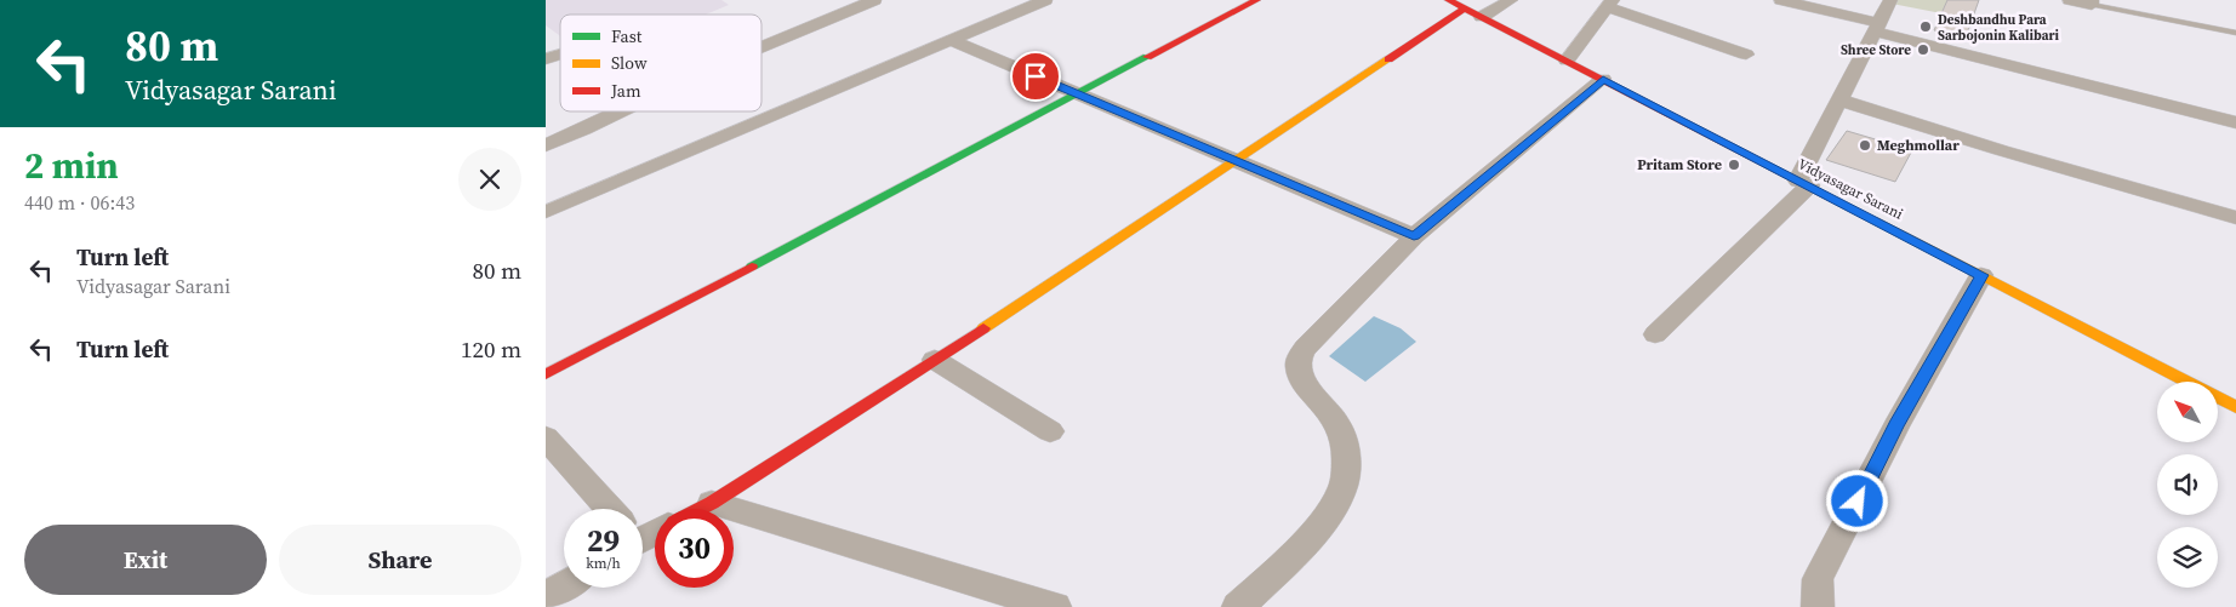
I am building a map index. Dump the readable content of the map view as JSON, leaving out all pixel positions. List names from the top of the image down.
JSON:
{
  "streets": {
    "street": ["Vidyasagar Sarani"]
  },
  "places": [
    "Deshbandhu Para Sarbojonin Kalibari",
    "Shree Store",
    "Meghmollar",
    "Pritam Store"
  ],
  "legend": ["Fast", "Slow", "Jam"],
  "north": "top left",
  "page": {
    "turn": ["80 m", "Vidyasagar Sarani"],
    "heading": ["2 min", "440 m · 06:43"],
    "list": [
      {
        "name": "Turn left",
        "note": "Vidyasagar Sarani",
        "value": "80 m"
      },
      {
        "name": "Turn left",
        "value": "120 m"
      }
    ],
    "speed": "29 km/h",
    "limit": "30",
    "buttons": ["Exit", "Share"]
  }
}
